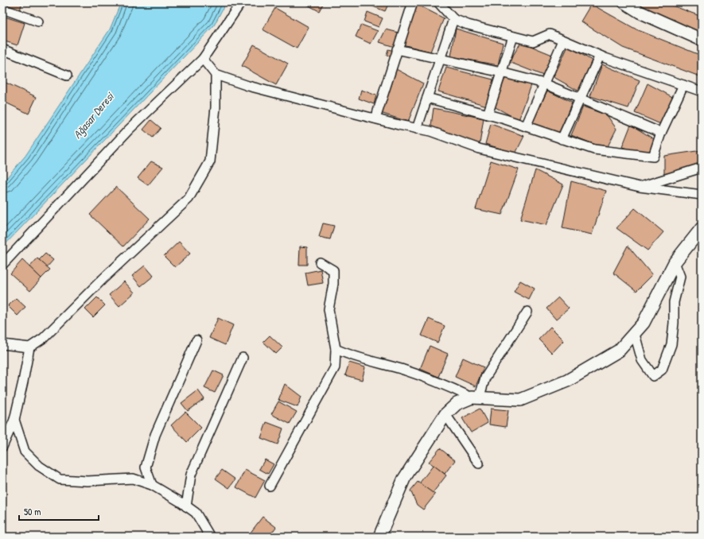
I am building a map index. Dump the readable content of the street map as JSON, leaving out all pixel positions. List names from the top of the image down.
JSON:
{
  "water": ["Ağasar Deresi"],
  "scale_bar": "50 m"
}
